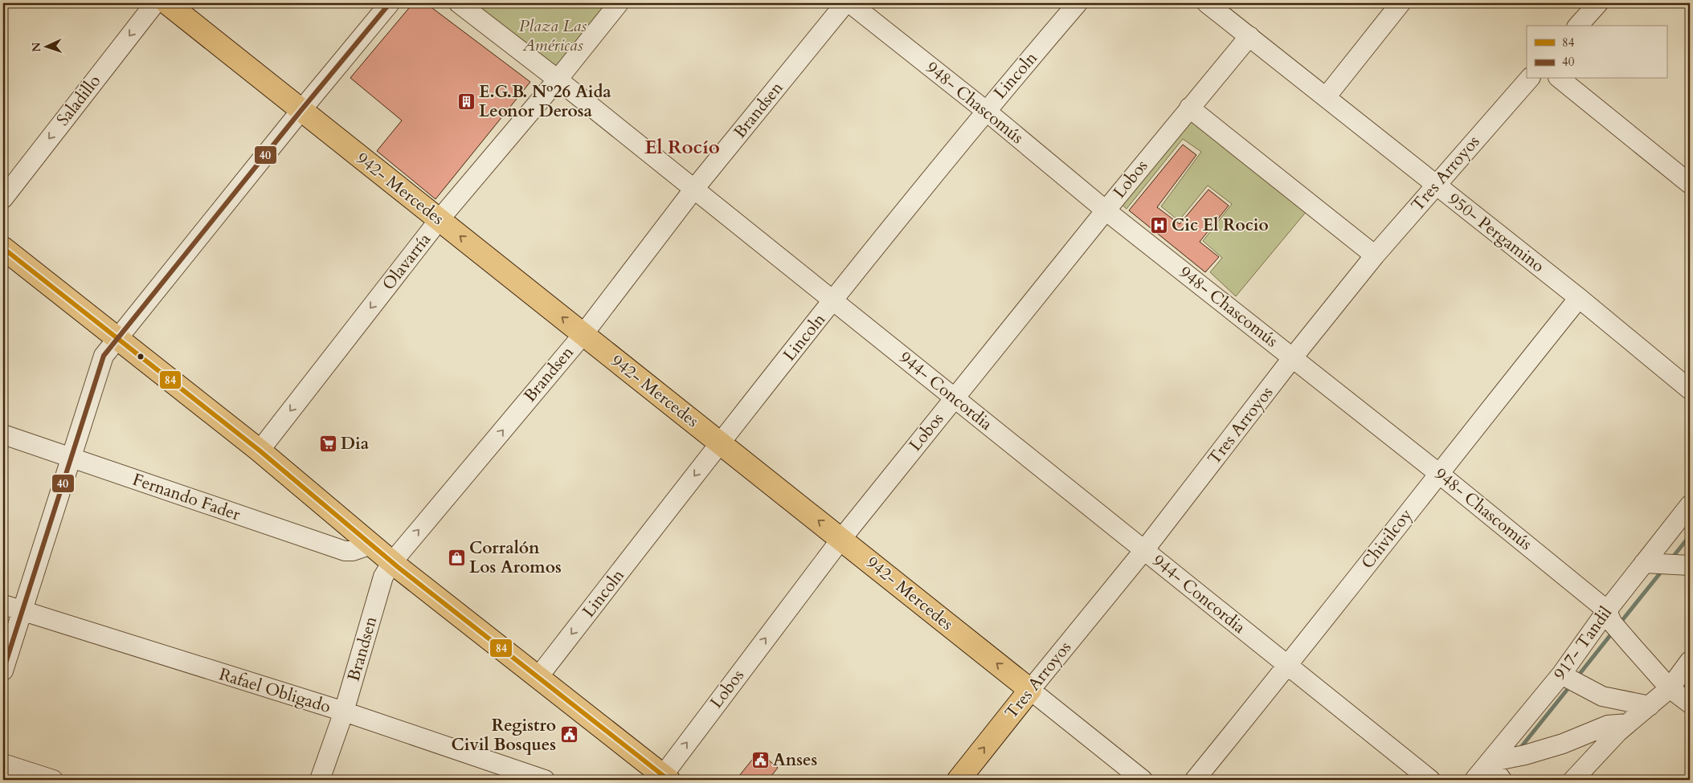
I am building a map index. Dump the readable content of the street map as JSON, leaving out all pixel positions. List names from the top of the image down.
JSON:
{
  "streets": {
    "main road": ["Tres Arroyos", "942- Mercedes"],
    "street": [
      "Lincoln",
      "Saladillo",
      "948- Chascomús",
      "Brandsen",
      "Lobos",
      "950- Pergamino",
      "Olavarría",
      "944- Concordia",
      "Fernando Fader",
      "Chivilcoy",
      "917- Tandil",
      "Rafael Obligado"
    ]
  },
  "crossings": [
    ["Lincoln", "948- Chascomús"],
    ["Lincoln", "942- Mercedes"],
    ["Lincoln", "944- Concordia"],
    ["948- Chascomús", "Tres Arroyos"],
    ["948- Chascomús", "Lobos"],
    ["948- Chascomús", "Chivilcoy"],
    ["948- Chascomús", "917- Tandil"],
    ["Brandsen", "942- Mercedes"],
    ["Brandsen", "944- Concordia"],
    ["Brandsen", "Rafael Obligado"],
    ["Tres Arroyos", "942- Mercedes"],
    ["Tres Arroyos", "950- Pergamino"],
    ["Tres Arroyos", "944- Concordia"],
    ["Lobos", "942- Mercedes"],
    ["Lobos", "950- Pergamino"],
    ["Lobos", "944- Concordia"],
    ["942- Mercedes", "Olavarría"],
    ["950- Pergamino", "Chivilcoy"],
    ["Olavarría", "944- Concordia"],
    ["944- Concordia", "Chivilcoy"]
  ],
  "one_way": ["Saladillo", "942- Mercedes", "Olavarría"],
  "districts": ["El Rocío"],
  "parks": ["Plaza Las Américas"],
  "places": {
    "building": ["E.G.B. Nº26 Aida Leonor Derosa"],
    "hospital": ["Cic El Rocio"],
    "supermarket": ["Dia"],
    "shop": ["Corralón Los Aromos"],
    "public building": ["Registro Civil Bosques", "Anses"]
  },
  "lines": ["transit line 40", "transit line 84"],
  "legend": ["84", "40"],
  "north": "left"
}
